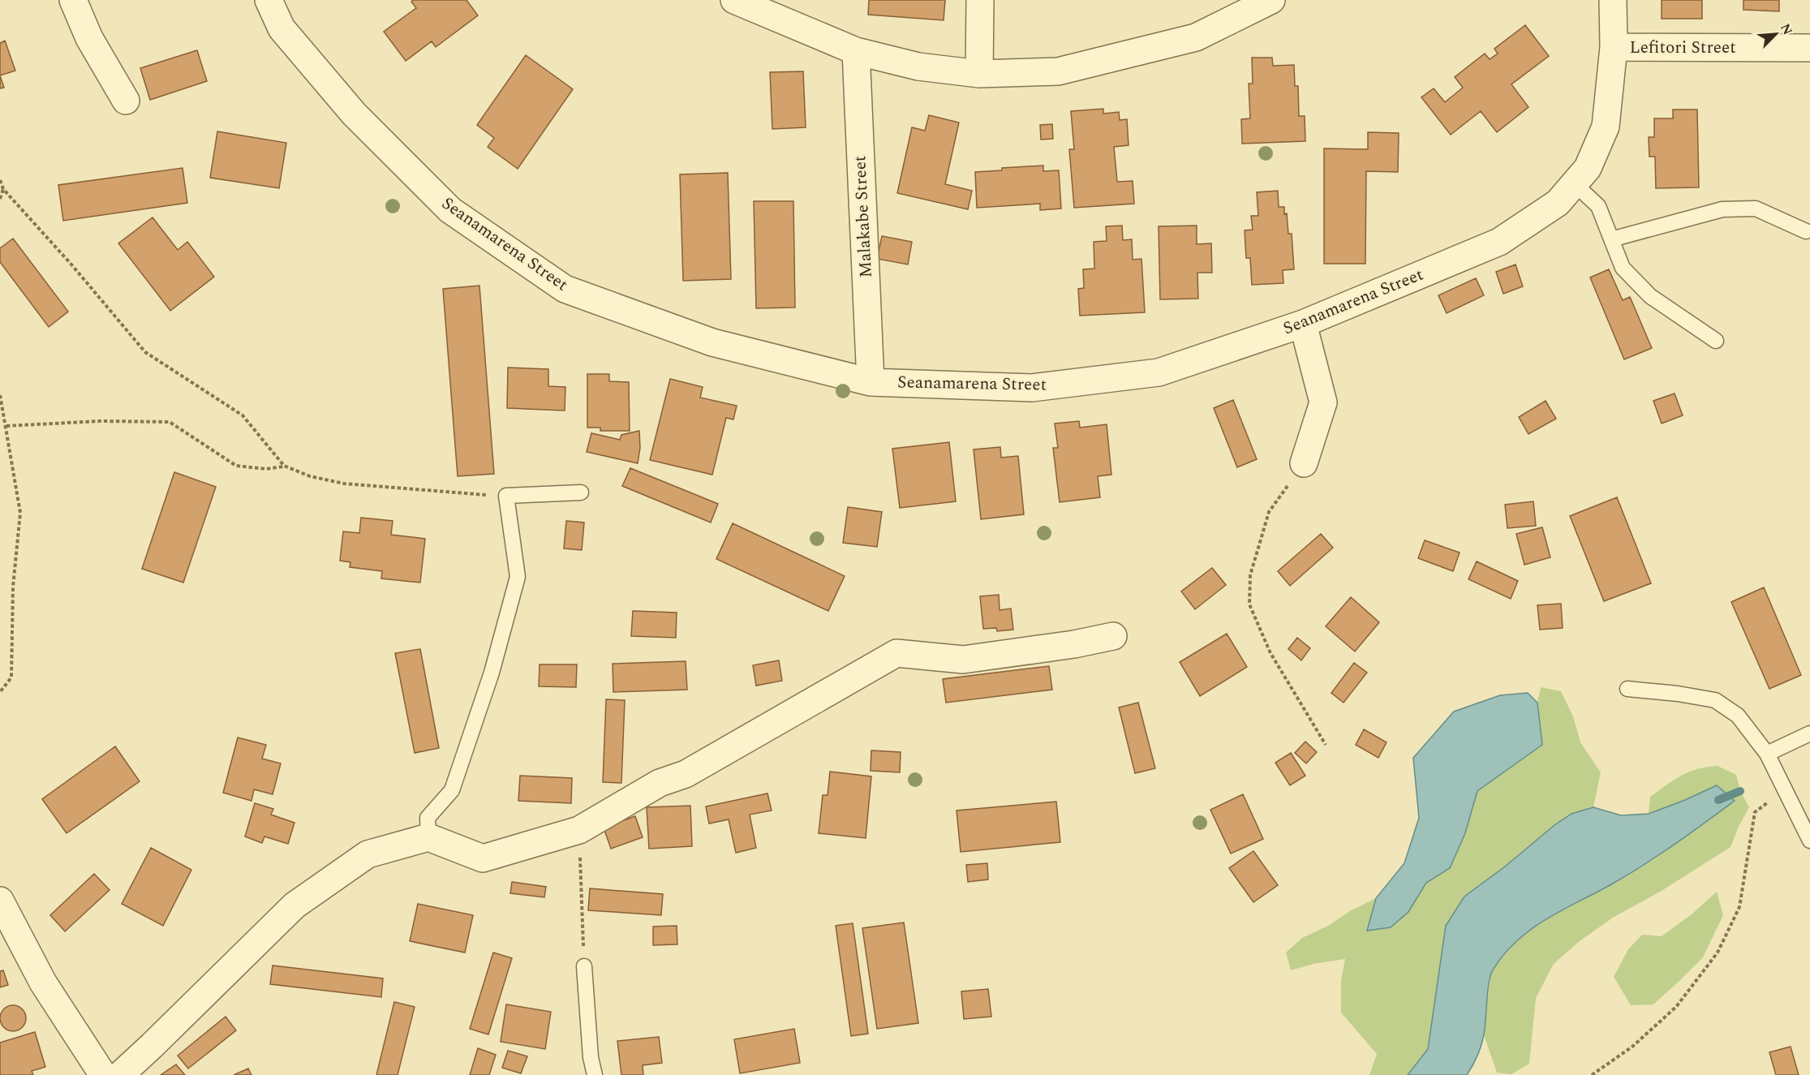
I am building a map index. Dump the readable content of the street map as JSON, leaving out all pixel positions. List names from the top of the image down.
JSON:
{
  "streets": {
    "street": ["Lefitori Street", "Malakabe Street", "Seanamarena Street"]
  },
  "crossings": [
    ["Lefitori Street", "Seanamarena Street"],
    ["Malakabe Street", "Seanamarena Street"]
  ],
  "north": "top right"
}
